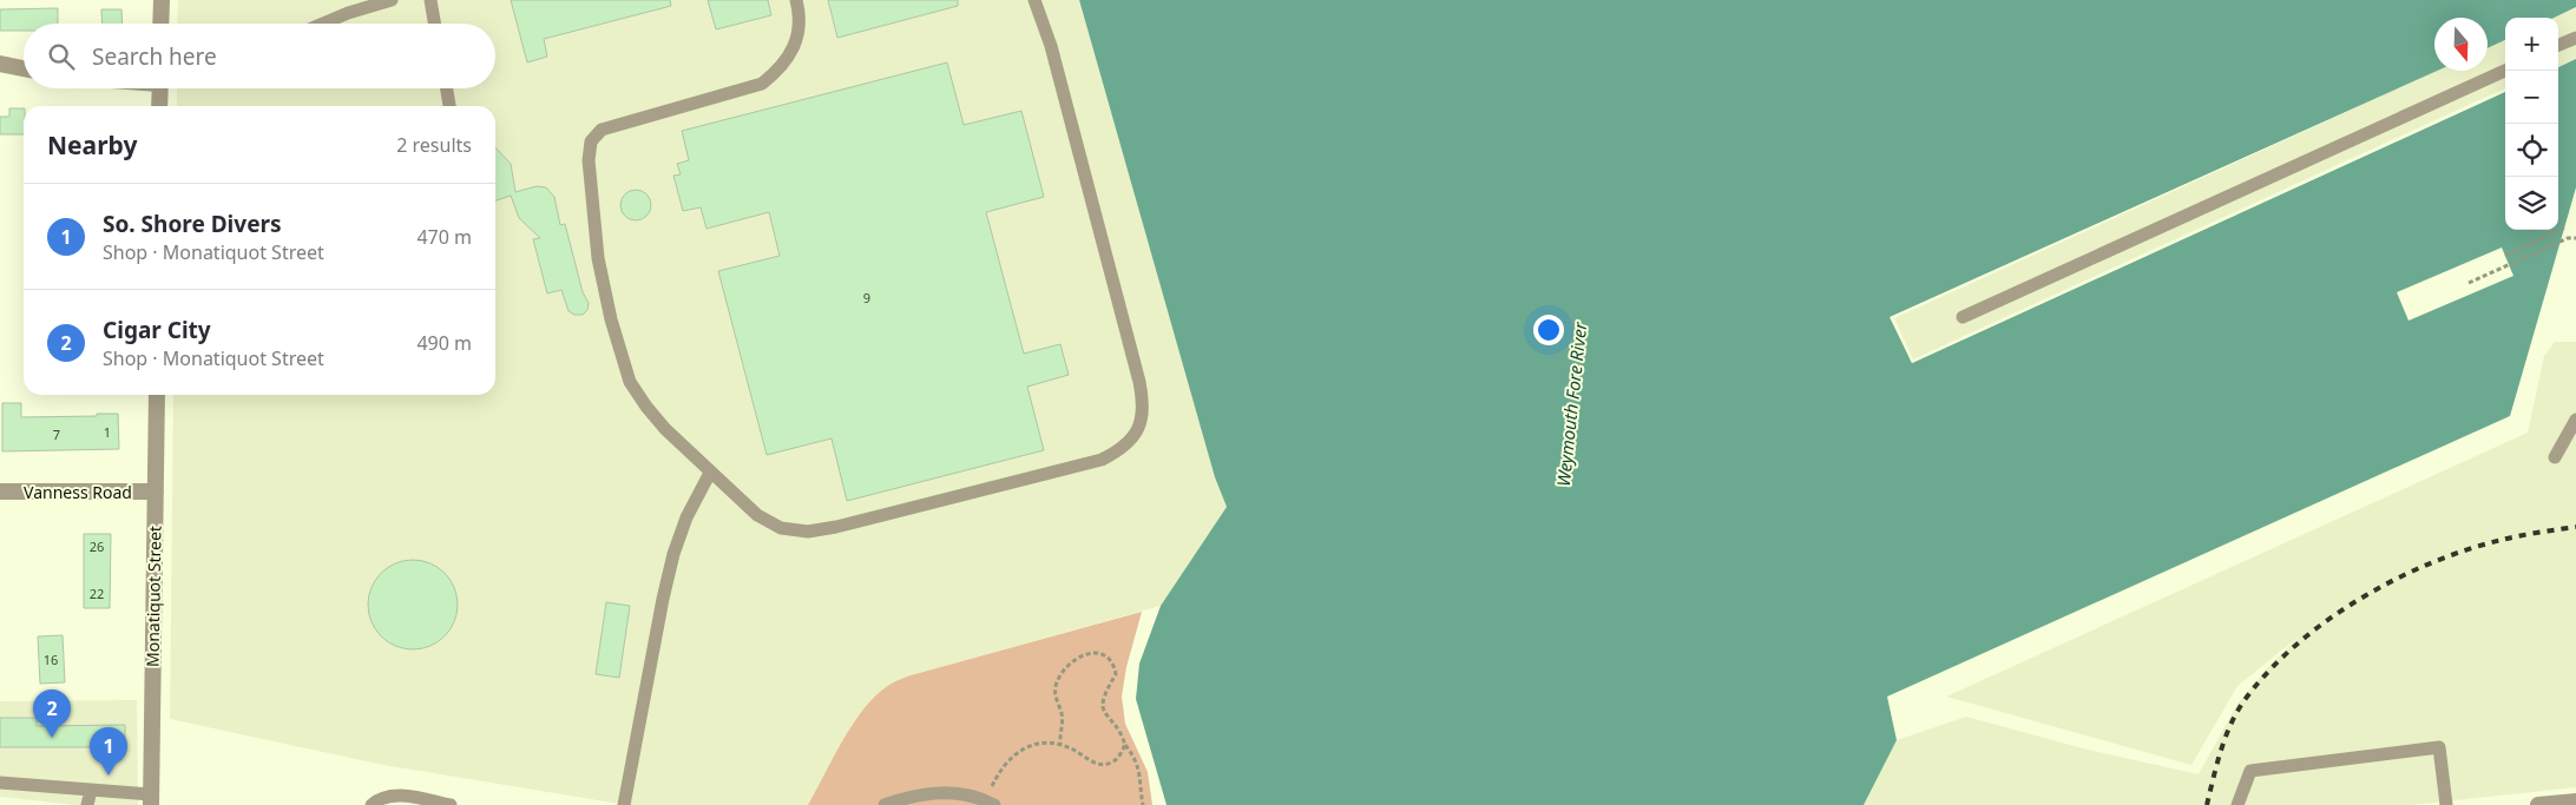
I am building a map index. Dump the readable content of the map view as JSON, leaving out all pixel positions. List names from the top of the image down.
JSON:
{
  "streets": {
    "street": ["Vanness Road", "Monatiquot Street"]
  },
  "crossings": [
    ["Vanness Road", "Monatiquot Street"]
  ],
  "water": ["Weymouth Fore River"],
  "house_numbers": [
    "9",
    "1",
    "7",
    "26",
    "22",
    "16"
  ],
  "north": "bottom",
  "page": {
    "map_buttons": ["+", "−"],
    "search": "Search here",
    "heading": ["Nearby", "2 results"],
    "list": [
      {
        "mark": "1",
        "name": "So. Shore Divers",
        "note": "Shop · Monatiquot Street",
        "value": "470 m"
      },
      {
        "mark": "2",
        "name": "Cigar City",
        "note": "Shop · Monatiquot Street",
        "value": "490 m"
      }
    ],
    "pins": ["2", "1"]
  }
}
